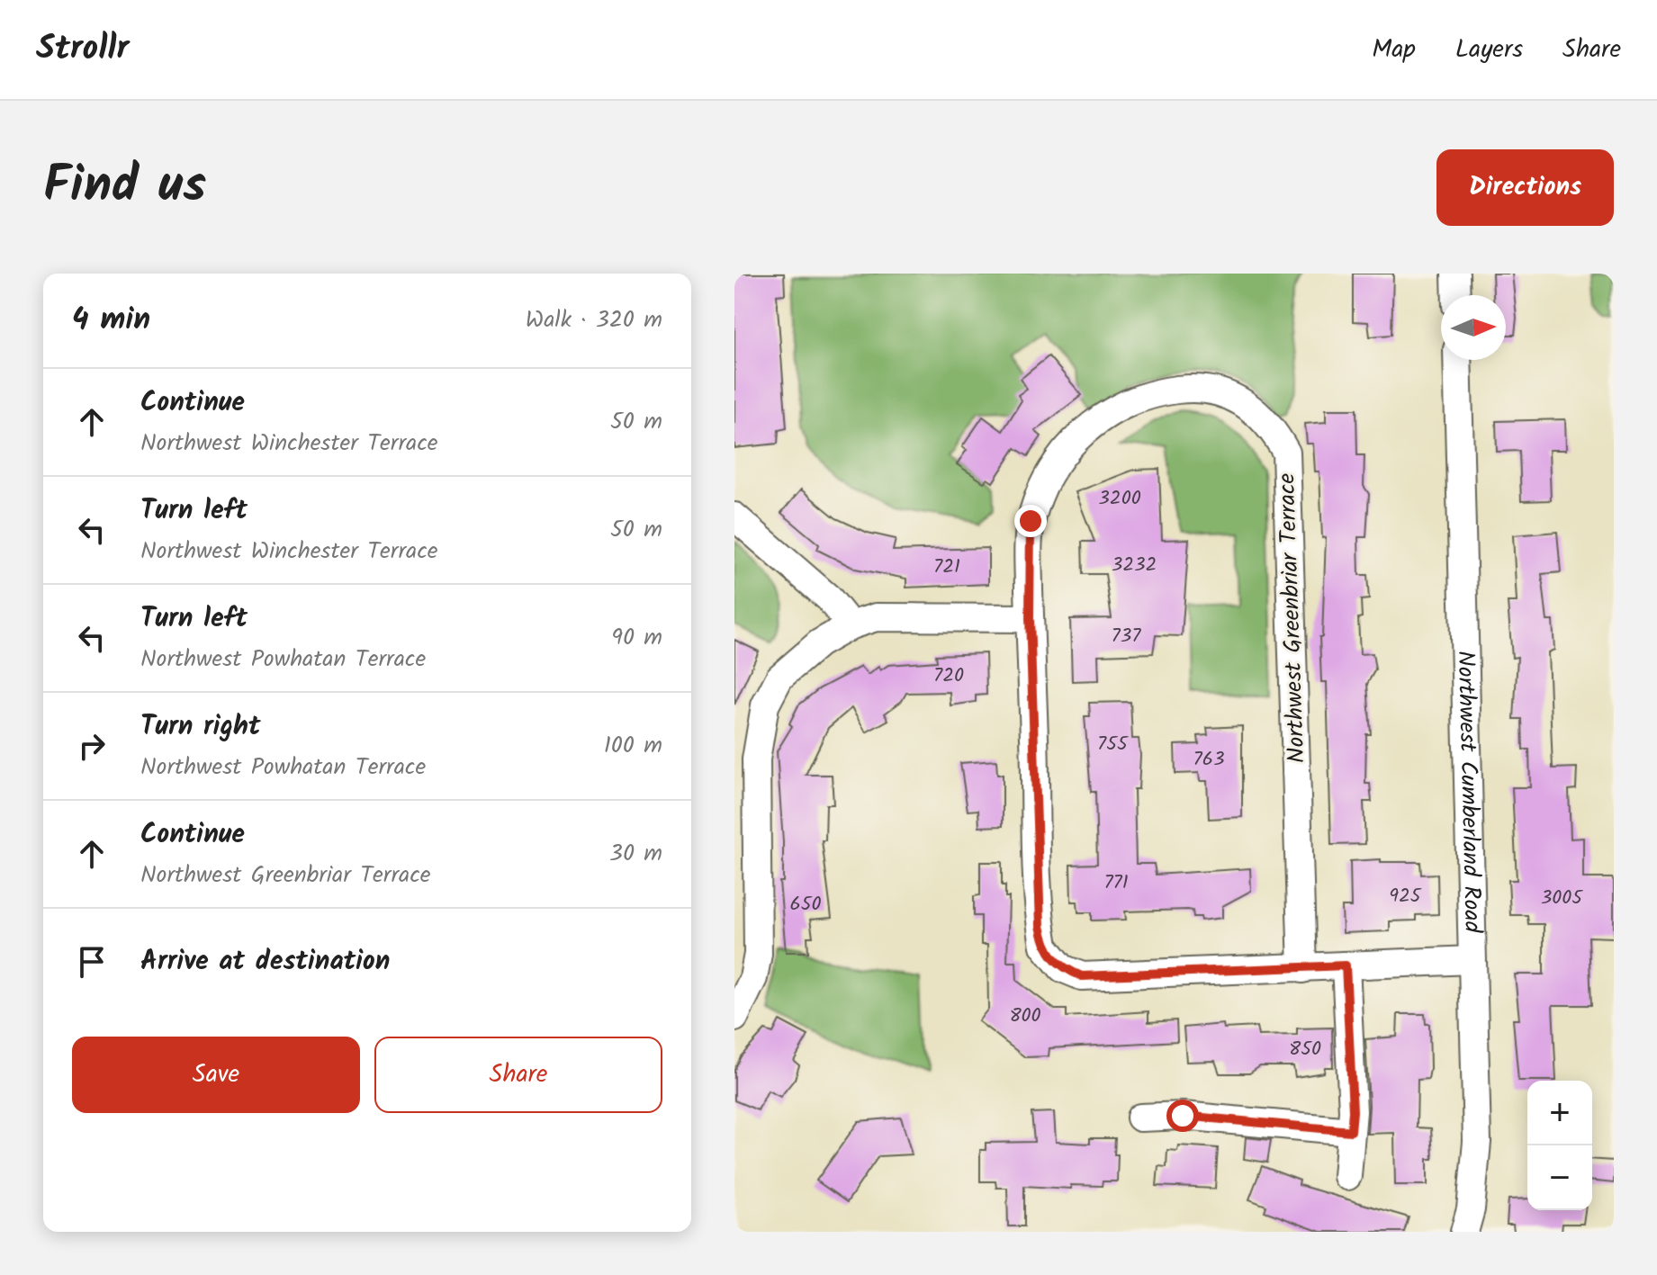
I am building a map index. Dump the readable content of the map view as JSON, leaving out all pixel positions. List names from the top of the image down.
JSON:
{
  "streets": {
    "street": ["Northwest Greenbriar Terrace", "Northwest Cumberland Road"]
  },
  "crossings": [
    ["Northwest Greenbriar Terrace", "Northwest Cumberland Road"]
  ],
  "house_numbers": [
    "3200",
    "3232",
    "721",
    "737",
    "720",
    "755",
    "763",
    "771",
    "925",
    "3005",
    "650",
    "800",
    "850"
  ],
  "north": "right",
  "page": {
    "header": "Strollr",
    "nav": ["Map", "Layers", "Share"],
    "title": "Find us",
    "buttons": [
      "Directions",
      ["Save", "Share"]
    ],
    "heading": ["4 min", "Walk · 320 m"],
    "list": [
      ["Continue", "Northwest Winchester Terrace", "50 m"],
      ["Turn left", "Northwest Winchester Terrace", "50 m"],
      ["Turn left", "Northwest Powhatan Terrace", "90 m"],
      ["Turn right", "Northwest Powhatan Terrace", "100 m"],
      ["Continue", "Northwest Greenbriar Terrace", "30 m"],
      "Arrive at destination"
    ],
    "map_buttons": ["+", "−"]
  }
}
